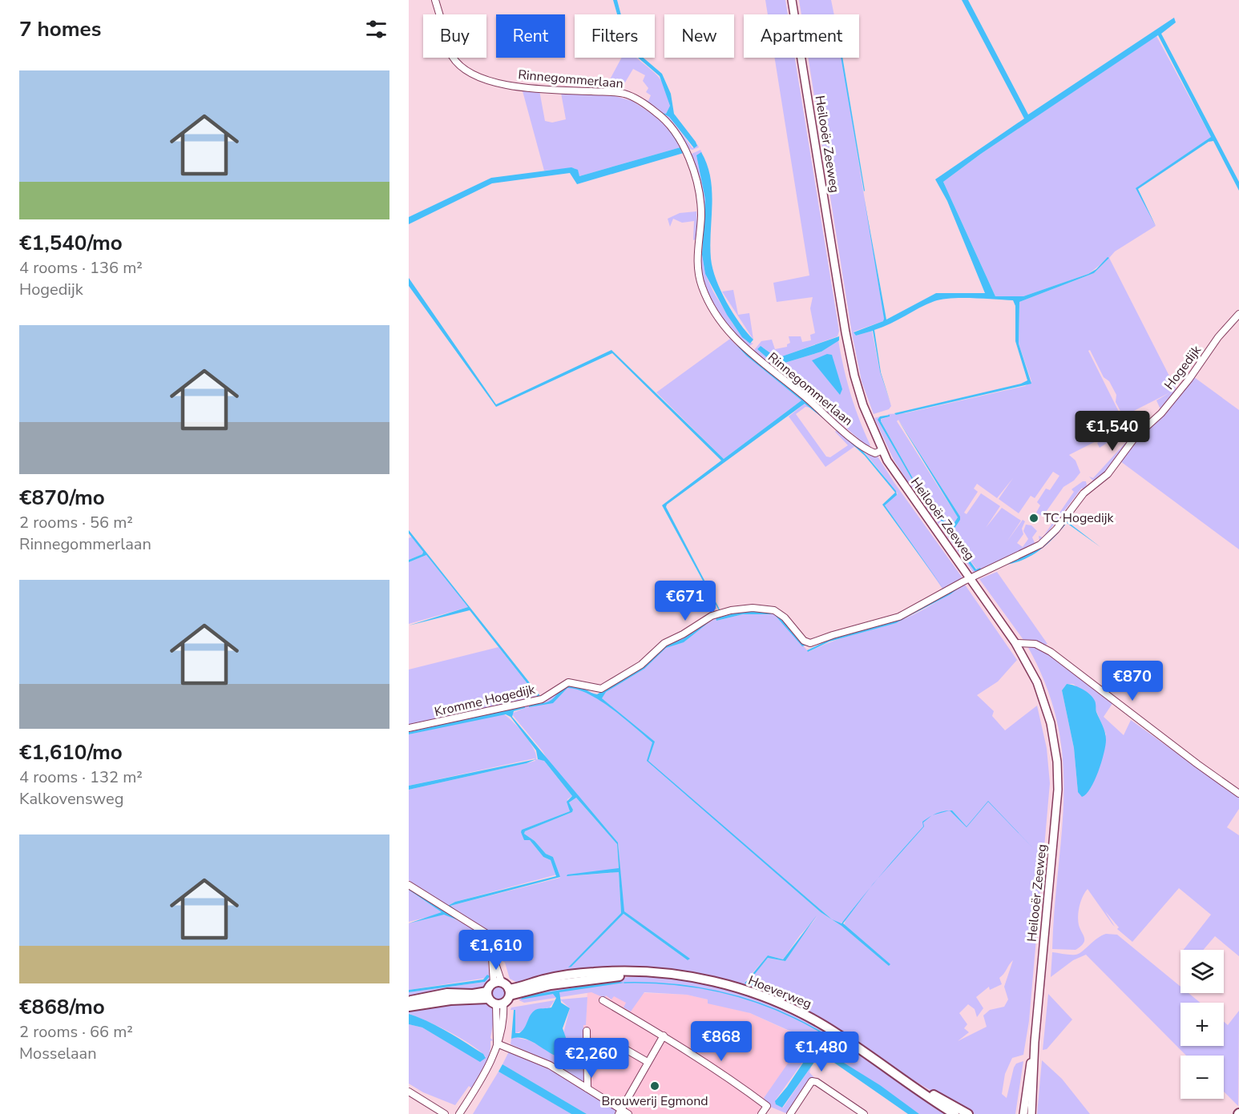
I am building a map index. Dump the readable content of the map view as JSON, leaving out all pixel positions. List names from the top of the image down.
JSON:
{
  "streets": {
    "main road": ["Hoeverweg"],
    "street": [
      "Rinnegommerlaan",
      "Heilooër Zeeweg",
      "Hogedijk",
      "Kromme Hogedijk"
    ]
  },
  "crossings": [
    ["Rinnegommerlaan", "Heilooër Zeeweg"],
    ["Heilooër Zeeweg", "Hogedijk"],
    ["Heilooër Zeeweg", "Kromme Hogedijk"],
    ["Hogedijk", "Kromme Hogedijk"]
  ],
  "places": ["TC Hogedijk", "Brouwerij Egmond"],
  "page": {
    "heading": "7 homes",
    "chip": [
      "Buy",
      "Rent",
      "Filters",
      "New",
      "Apartment"
    ],
    "list": [
      {
        "name": "€1,540/mo",
        "note": "4 rooms · 136 m² · Hogedijk"
      },
      {
        "name": "€870/mo",
        "note": "2 rooms · 56 m² · Rinnegommerlaan"
      },
      {
        "name": "€1,610/mo",
        "note": "4 rooms · 132 m² · Kalkovensweg"
      },
      {
        "name": "€868/mo",
        "note": "2 rooms · 66 m² · Mosselaan"
      }
    ],
    "price": [
      "€1,540",
      "€671",
      "€870",
      "€1,610",
      "€868",
      "€1,480",
      "€2,260"
    ],
    "map_buttons": ["+", "−"]
  }
}
